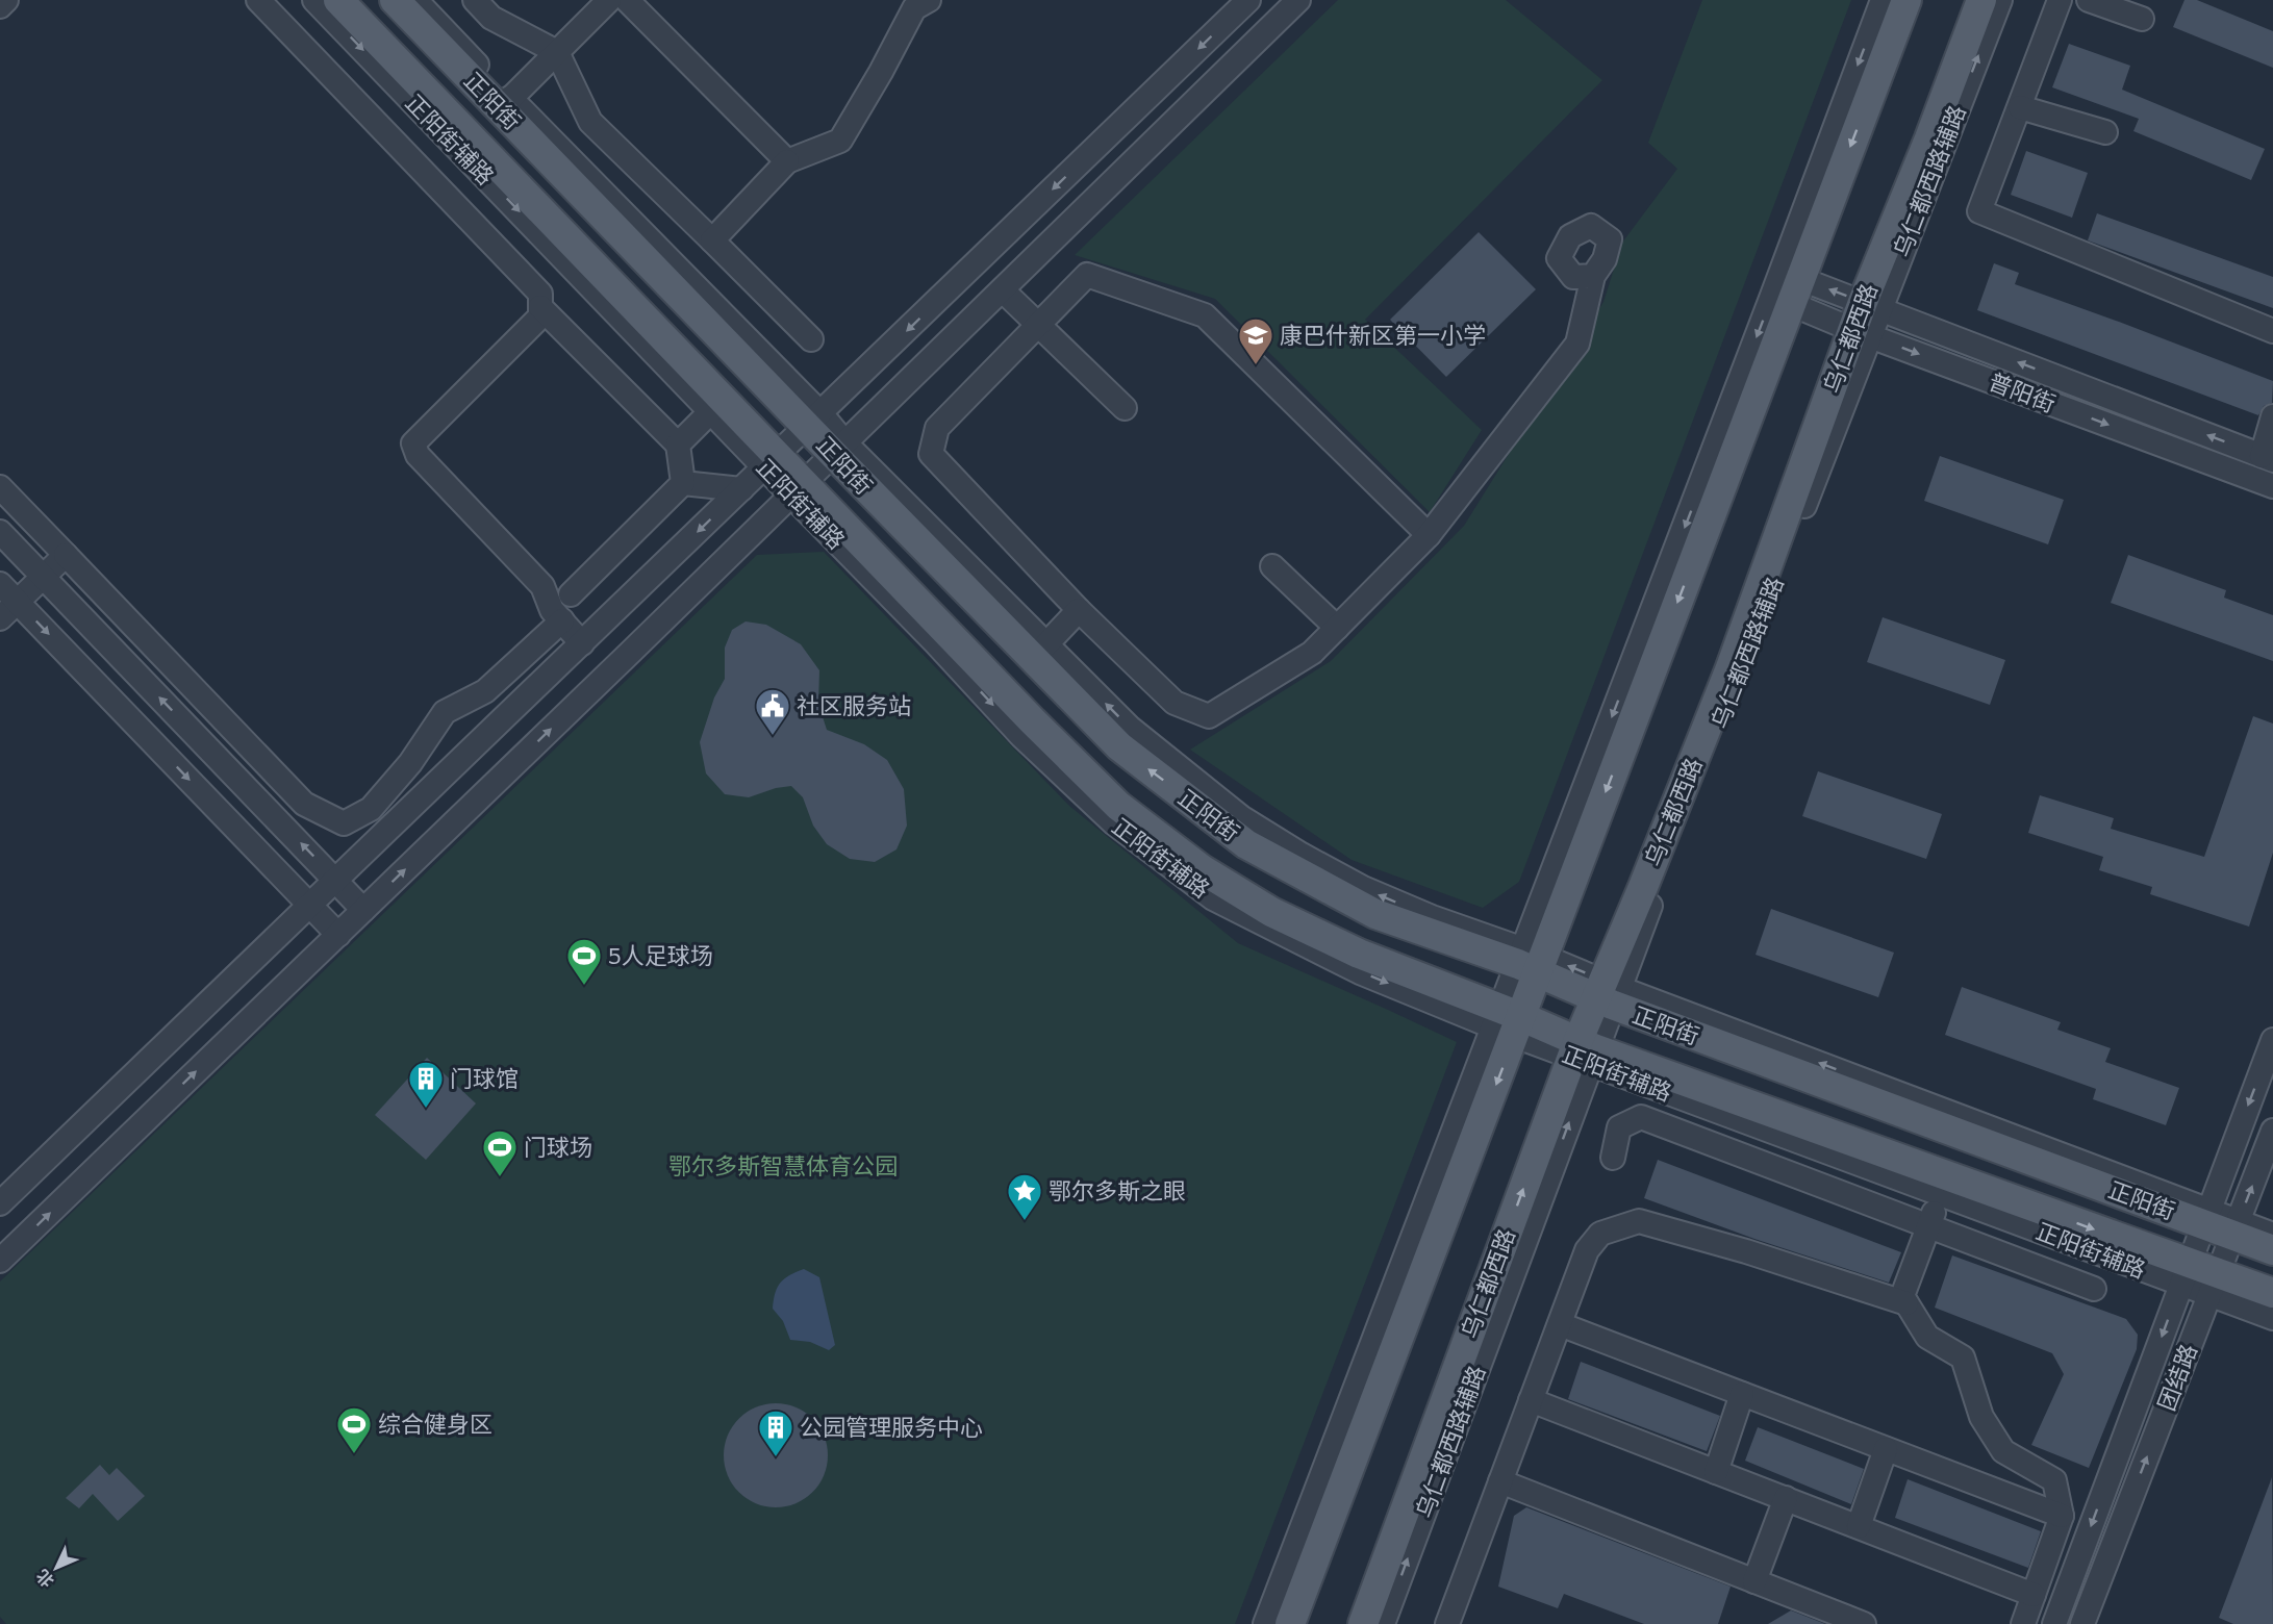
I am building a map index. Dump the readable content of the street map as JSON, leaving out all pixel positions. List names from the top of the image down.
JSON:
{
  "streets": {
    "main road": ["正阳街", "乌仁都西路"],
    "street": [
      "正阳街辅路",
      "乌仁都西路辅路",
      "普阳街",
      "团结路"
    ]
  },
  "crossings": [
    ["正阳街", "乌仁都西路"],
    ["正阳街", "团结路"],
    ["正阳街辅路", "乌仁都西路辅路"],
    ["正阳街辅路", "乌仁都西路"],
    ["乌仁都西路辅路", "乌仁都西路"],
    ["乌仁都西路辅路", "普阳街"],
    ["乌仁都西路", "普阳街"]
  ],
  "parks": ["鄂尔多斯智慧体育公园"],
  "places": {
    "school or university": ["康巴什新区第一小学"],
    "public building": ["社区服务站"],
    "sports": ["5人足球场", "门球场", "综合健身区"],
    "building": ["门球馆", "公园管理服务中心"],
    "place": ["鄂尔多斯之眼"]
  },
  "north": "bottom left"
}
